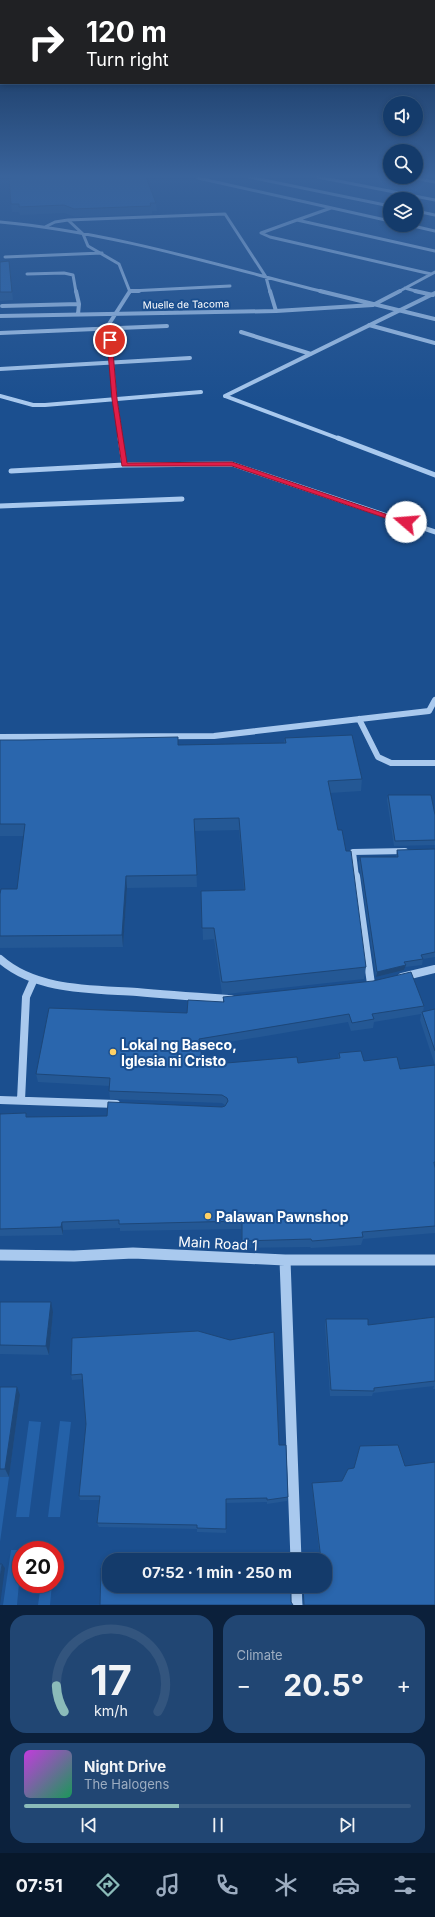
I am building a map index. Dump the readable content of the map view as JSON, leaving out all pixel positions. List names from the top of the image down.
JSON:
{
  "streets": {
    "street": ["Muelle de Tacoma", "Main Road 1"]
  },
  "places": ["Lokal ng Baseco, Iglesia ni Cristo", "Palawan Pawnshop"],
  "page": {
    "turn": ["120 m", "Turn right"],
    "limit": "20",
    "trip": "07:52 · 1 min · 250 m",
    "tile": "Climate",
    "heat": ["−", "20.5°", "+"],
    "song": ["Night Drive", "The Halogens"],
    "tabs": "07:51",
    "gauge": ["17", "km/h"]
  }
}
